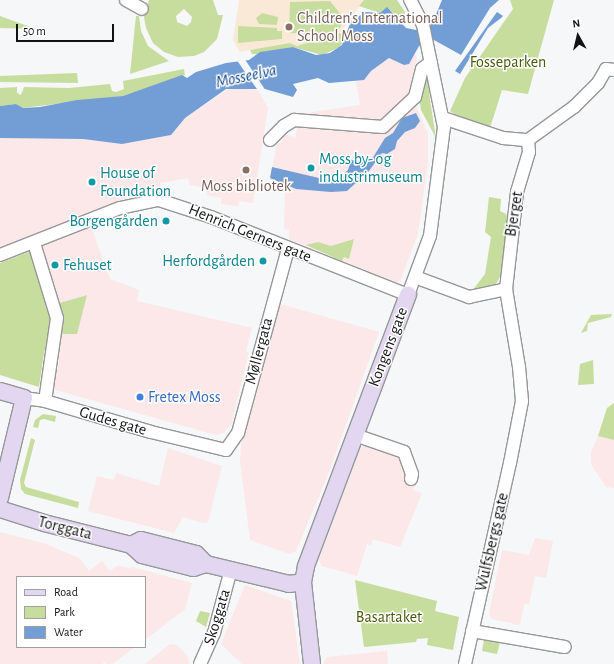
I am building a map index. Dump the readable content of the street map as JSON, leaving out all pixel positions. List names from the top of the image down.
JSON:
{
  "streets": {
    "street": [
      "Bjerget",
      "Henrich Gerners gate",
      "Kongens gate",
      "Møllergata",
      "Gudes gate",
      "Torggata",
      "Wulfsbergs gate",
      "Skoggata"
    ]
  },
  "crossings": [
    ["Bjerget", "Wulfsbergs gate"],
    ["Henrich Gerners gate", "Kongens gate"],
    ["Henrich Gerners gate", "Møllergata"],
    ["Kongens gate", "Torggata"],
    ["Møllergata", "Gudes gate"],
    ["Torggata", "Skoggata"]
  ],
  "water": ["Mosseelva"],
  "parks": ["Fosseparken", "Basartaket"],
  "places": [
    "Children's International School Moss",
    "Moss by- og industrimuseum",
    "Moss bibliotek",
    "House of Foundation",
    "Borgengården",
    "Herfordgården",
    "Fehuset",
    "Fretex Moss"
  ],
  "legend": ["Road", "Park", "Water"],
  "scale_bar": "50 m",
  "north": "top"
}
